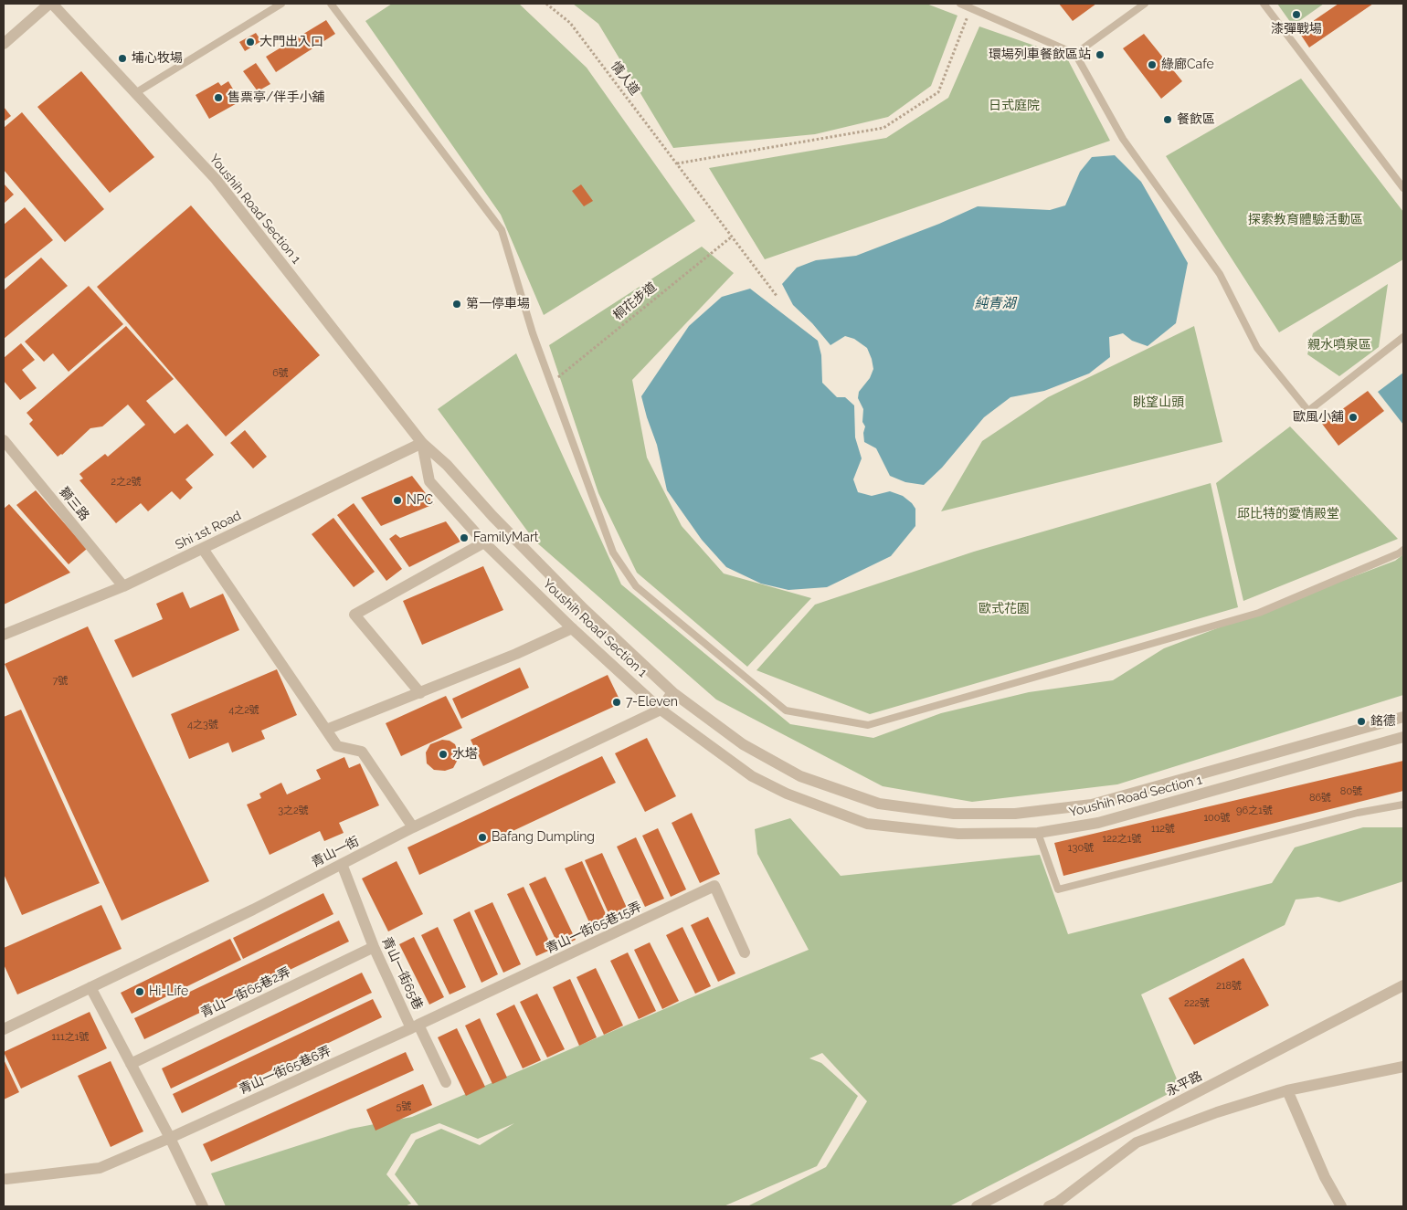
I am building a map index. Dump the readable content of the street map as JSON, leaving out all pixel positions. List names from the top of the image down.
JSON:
{
  "streets": {
    "street": [
      "Youshih Road Section 1",
      "獅三路",
      "Shi 1st Road",
      "青山一街",
      "青山一街65巷15弄",
      "青山一街65巷",
      "青山一街65巷2弄",
      "青山一街65巷6弄",
      "永平路"
    ],
    "path": ["情人道", "桐花步道"]
  },
  "crossings": [
    ["情人道", "桐花步道"],
    ["Youshih Road Section 1", "Shi 1st Road"],
    ["Youshih Road Section 1", "青山一街"],
    ["獅三路", "Shi 1st Road"],
    ["青山一街", "青山一街65巷"],
    ["青山一街65巷15弄", "青山一街65巷"],
    ["青山一街65巷15弄", "青山一街65巷6弄"],
    ["青山一街65巷", "青山一街65巷2弄"],
    ["青山一街65巷", "青山一街65巷6弄"]
  ],
  "water": ["純青湖"],
  "parks": [
    "日式庭院",
    "探索教育體驗活動區",
    "親水噴泉區",
    "眺望山頭",
    "邱比特的愛情殿堂",
    "歐式花園"
  ],
  "places": [
    "漆彈戰場",
    "大門出入口",
    "環場列車餐飲區站",
    "埔心牧場",
    "綠廊Cafe",
    "售票亭/伴手小舖",
    "餐飲區",
    "第一停車場",
    "歐風小舖",
    "NPC",
    "FamilyMart",
    "7-Eleven",
    "銘德",
    "水塔",
    "Bafang Dumpling",
    "Hi-Life"
  ],
  "house_numbers": [
    "6號",
    "2之2號",
    "7號",
    "4之2號",
    "4之3號",
    "80號",
    "86號",
    "3之2號",
    "96之1號",
    "100號",
    "112號",
    "122之1號",
    "130號",
    "218號",
    "222號",
    "111之1號",
    "5號"
  ]
}
